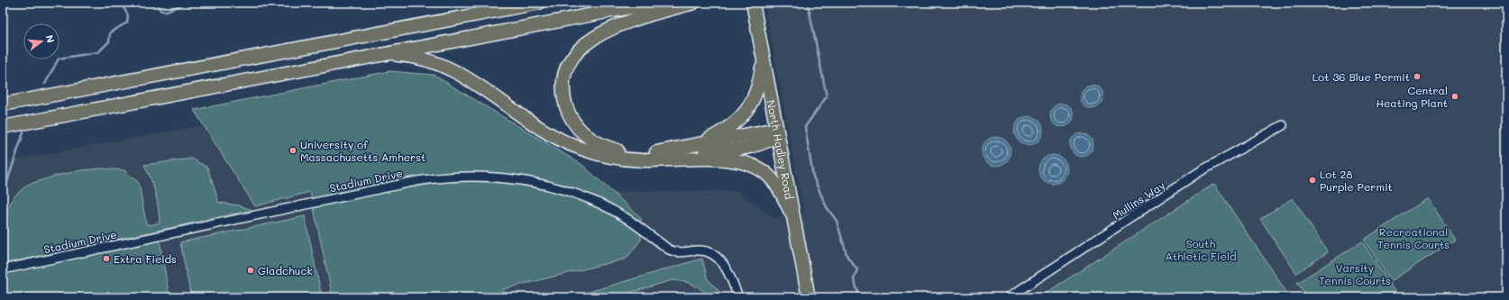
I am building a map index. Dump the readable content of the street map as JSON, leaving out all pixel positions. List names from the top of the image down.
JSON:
{
  "streets": {
    "main road": ["North Hadley Road"],
    "street": ["Stadium Drive", "Mullins Way"]
  },
  "parks": ["Recreational Tennis Courts", "South Athletic Field", "Varsity Tennis Courts"],
  "places": [
    "Lot 36 Blue Permit",
    "Central Heating Plant",
    "University of Massachusetts Amherst",
    "Lot 28 Purple Permit",
    "Extra Fields",
    "Gladchuck"
  ],
  "north": "right"
}
